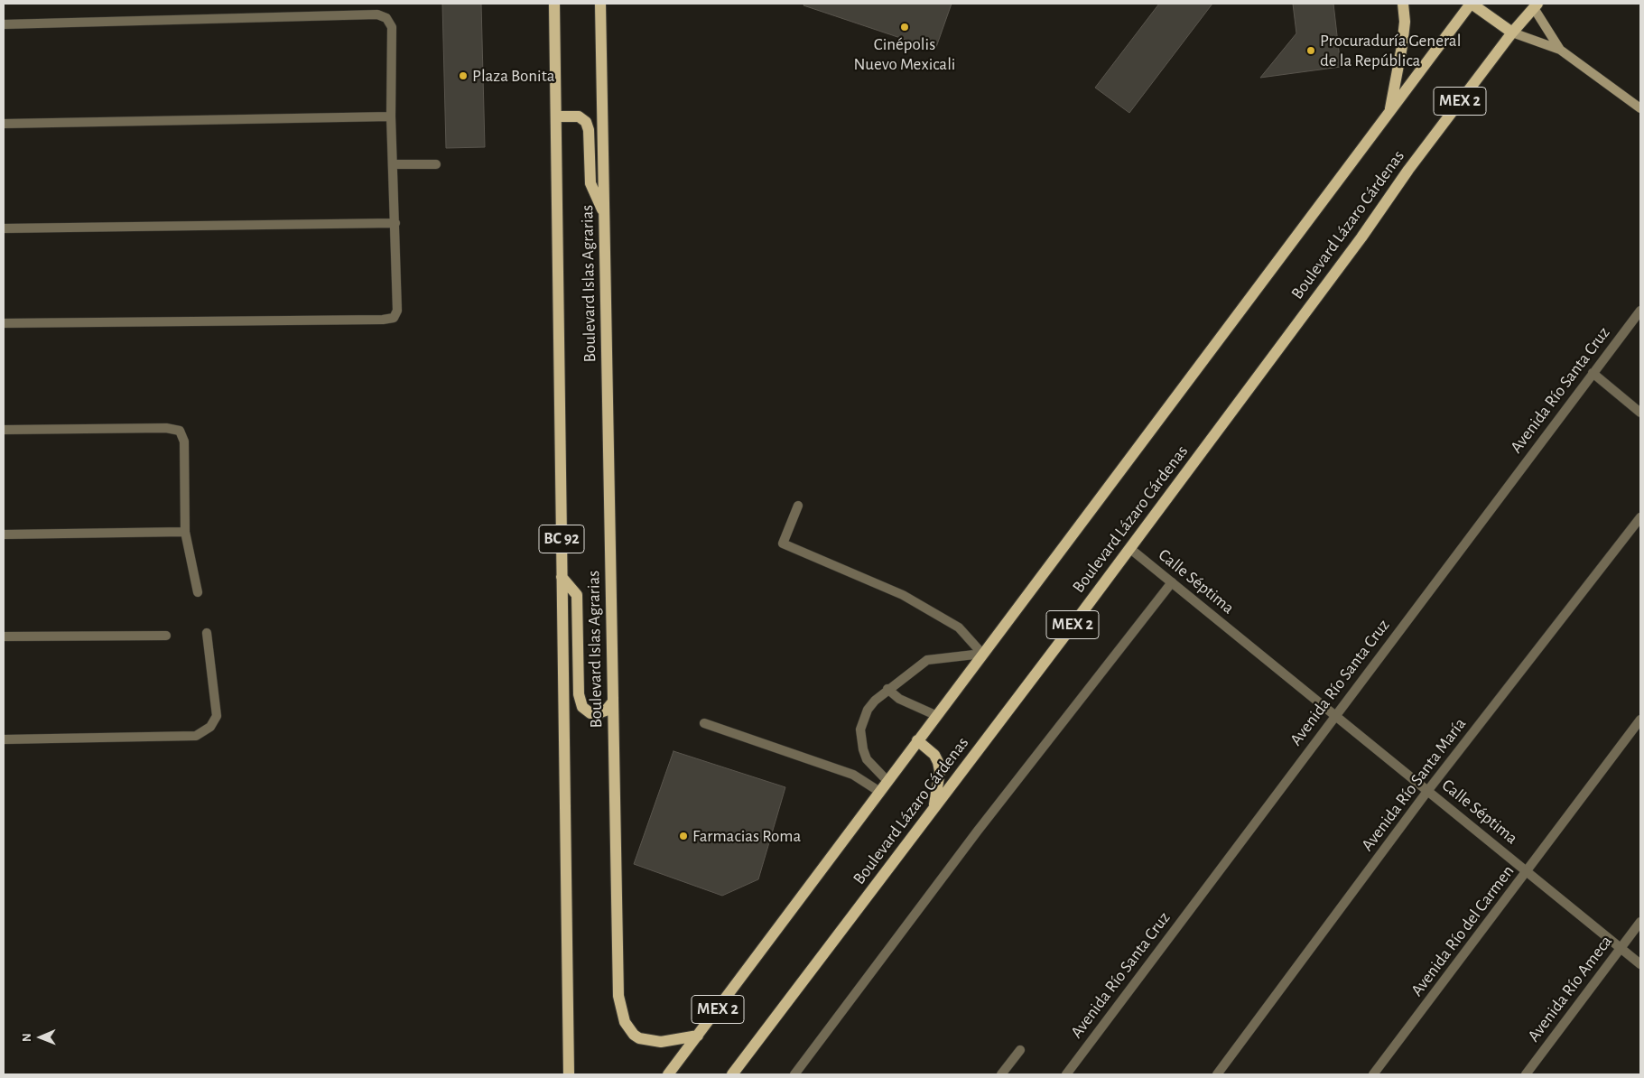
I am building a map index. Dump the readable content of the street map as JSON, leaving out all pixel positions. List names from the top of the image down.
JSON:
{
  "streets": {
    "main road": [
      "MEX 2",
      "Boulevard Lázaro Cárdenas",
      "Boulevard Islas Agrarias",
      "BC 92"
    ],
    "street": [
      "Avenida Río Santa Cruz",
      "Calle Séptima",
      "Avenida Río Santa María",
      "Avenida Río del Carmen",
      "Avenida Río Ameca"
    ]
  },
  "crossings": [
    ["Boulevard Lázaro Cárdenas", "Boulevard Islas Agrarias"],
    ["Boulevard Lázaro Cárdenas", "Calle Séptima"],
    ["Avenida Río Santa Cruz", "Calle Séptima"],
    ["Calle Séptima", "Avenida Río Santa María"],
    ["Calle Séptima", "Avenida Río del Carmen"],
    ["Calle Séptima", "Avenida Río Ameca"]
  ],
  "places": [
    "Cinépolis Nuevo Mexicali",
    "Procuraduría General de la República",
    "Plaza Bonita",
    "Farmacias Roma"
  ],
  "north": "left"
}
